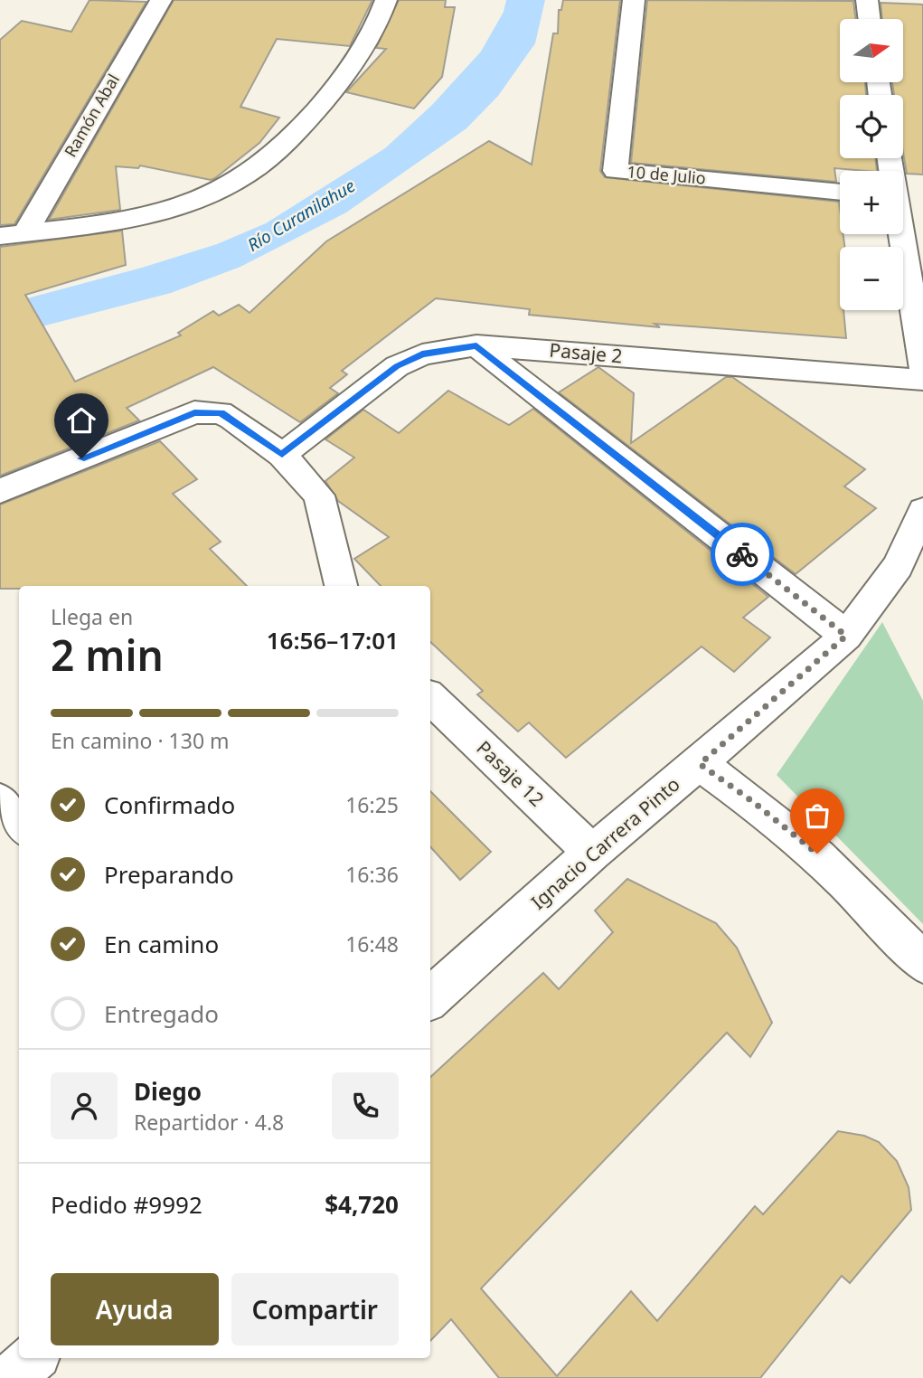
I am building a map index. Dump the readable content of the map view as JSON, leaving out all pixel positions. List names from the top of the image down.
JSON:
{
  "streets": {
    "street": [
      "Ramón Abal",
      "10 de Julio",
      "Pasaje 2",
      "Pasaje 12",
      "Ignacio Carrera Pinto"
    ]
  },
  "crossings": [
    ["Pasaje 12", "Ignacio Carrera Pinto"]
  ],
  "water": ["Río Curanilahue"],
  "north": "right",
  "page": {
    "map_buttons": ["+", "−"],
    "heading": ["2 min", "Llega en", "16:56–17:01"],
    "panel": [
      "Diego",
      "Repartidor · 4.8",
      "Pedido #9992",
      "$4,720"
    ],
    "bar": "En camino · 130 m",
    "list": [
      ["Confirmado", "16:25"],
      ["Preparando", "16:36"],
      ["En camino", "16:48"],
      "Entregado"
    ],
    "buttons": ["Ayuda", "Compartir"]
  }
}
